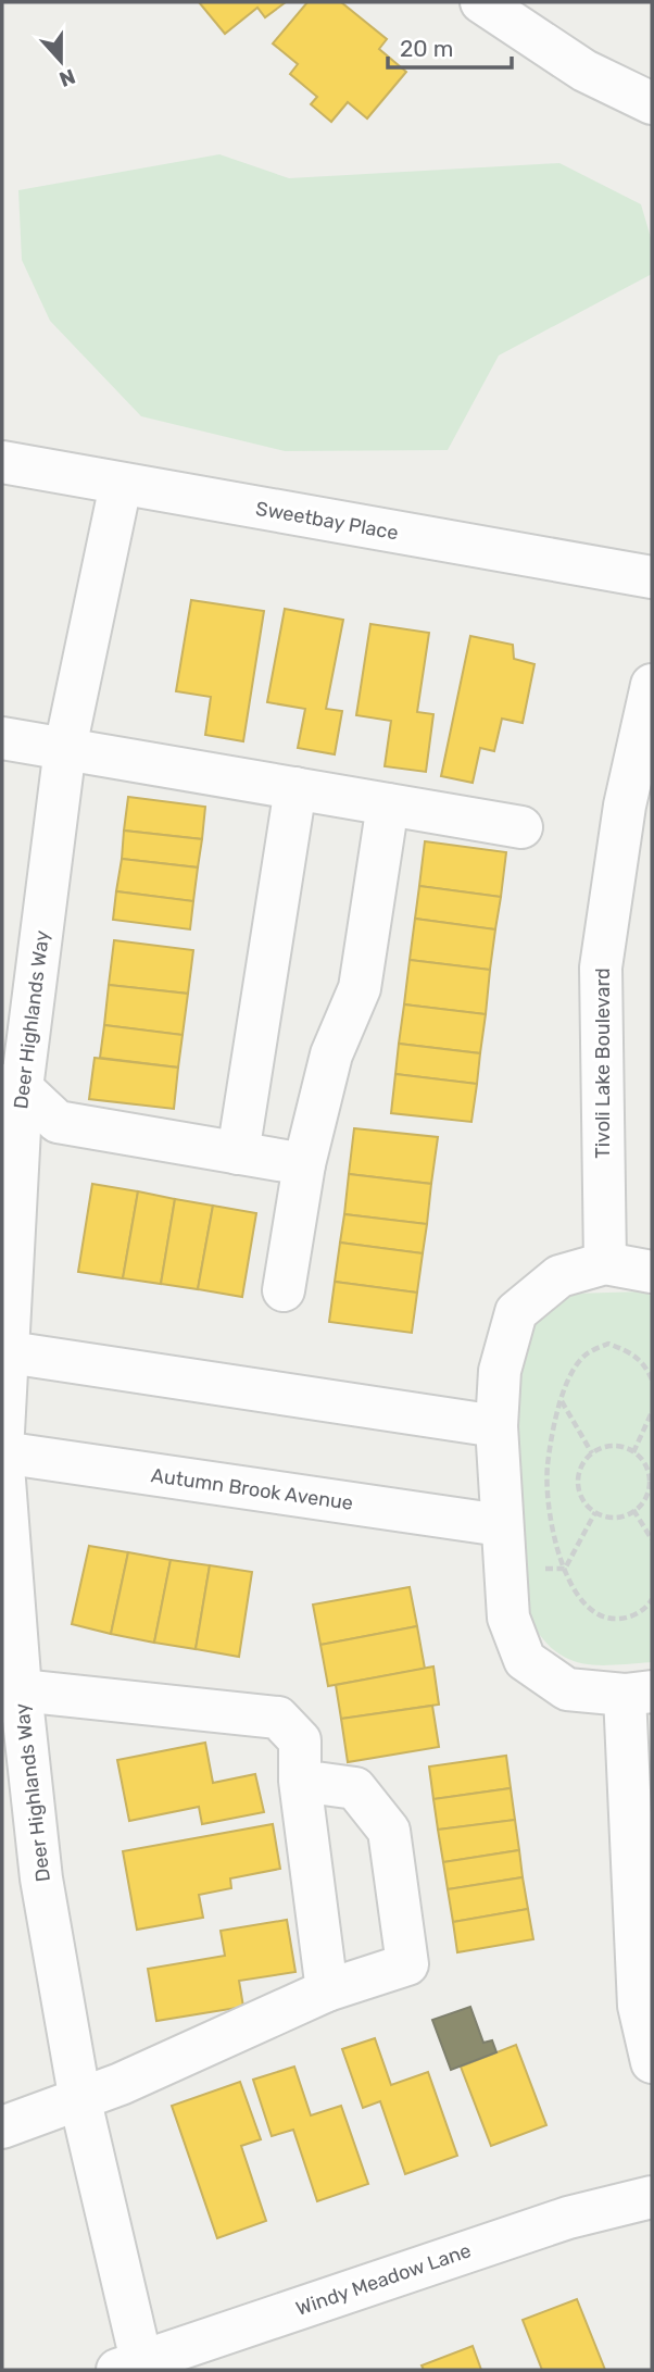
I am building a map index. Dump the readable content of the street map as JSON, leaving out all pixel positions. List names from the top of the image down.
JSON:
{
  "streets": {
    "street": [
      "Sweetbay Place",
      "Deer Highlands Way",
      "Tivoli Lake Boulevard",
      "Autumn Brook Avenue",
      "Windy Meadow Lane"
    ]
  },
  "crossings": [
    ["Sweetbay Place", "Deer Highlands Way"],
    ["Deer Highlands Way", "Autumn Brook Avenue"],
    ["Deer Highlands Way", "Windy Meadow Lane"]
  ],
  "scale_bar": "20 m",
  "north": "bottom"
}
